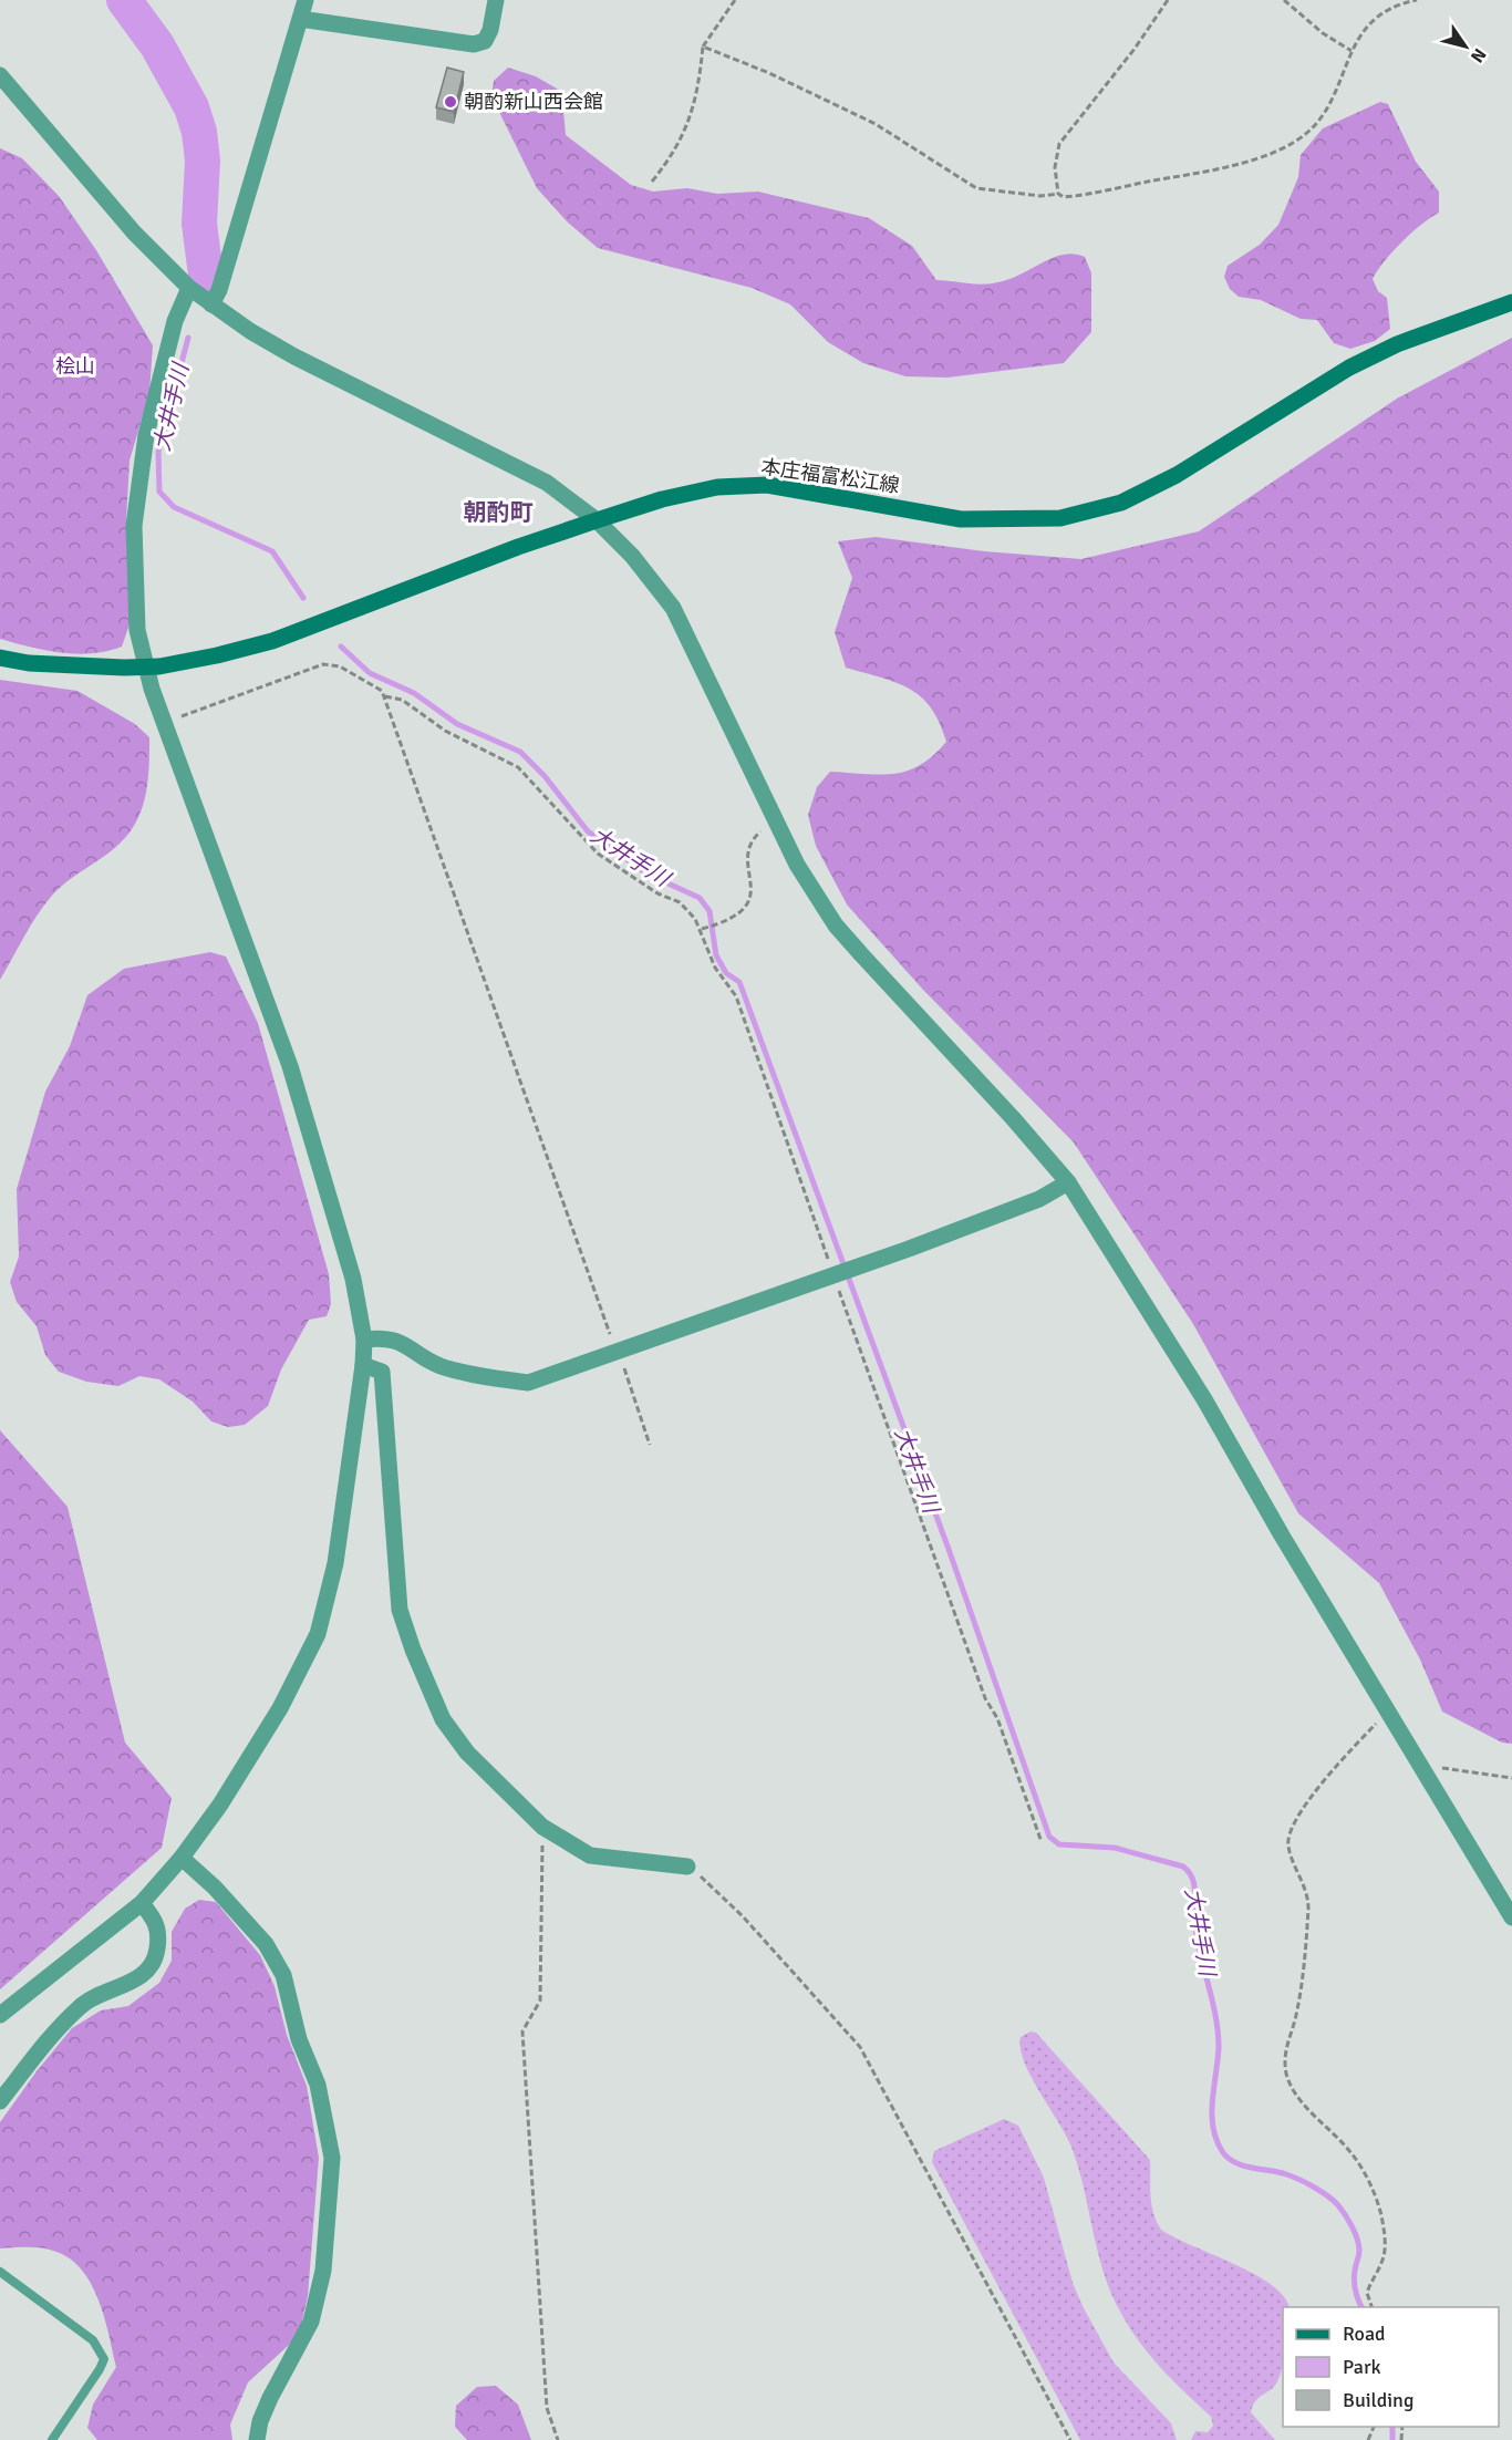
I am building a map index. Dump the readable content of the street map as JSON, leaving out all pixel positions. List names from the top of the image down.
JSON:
{
  "streets": {
    "main road": ["本庄福富松江線"]
  },
  "districts": ["朝酌町"],
  "water": ["大井手川"],
  "parks": ["桧山"],
  "places": ["朝酌新山西会館"],
  "legend": ["Road", "Park", "Building"],
  "north": "bottom right"
}
